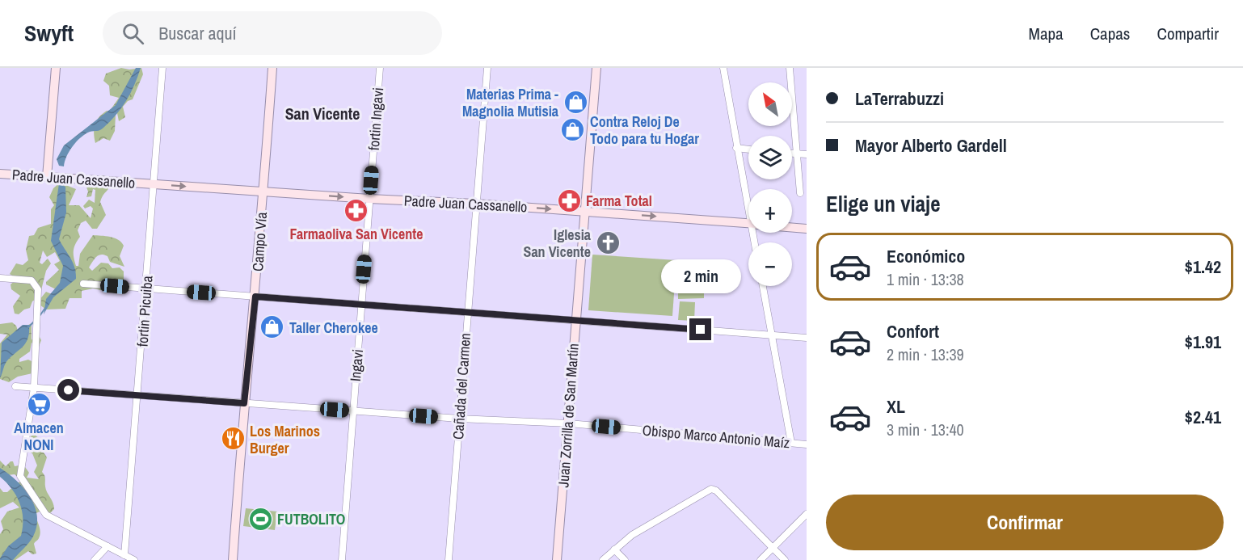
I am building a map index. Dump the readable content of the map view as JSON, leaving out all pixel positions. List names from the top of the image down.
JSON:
{
  "streets": {
    "street": [
      "fortin Ingavi",
      "Padre Juan Cassanello",
      "Campo Vía",
      "fortin Picuiba",
      "Ingavi",
      "Cañada del Carmen",
      "Juan Zorrilla de San Martín",
      "Obispo Marco Antonio Maíz"
    ]
  },
  "crossings": [
    ["fortin Ingavi", "Padre Juan Cassanello"],
    ["fortin Ingavi", "Ingavi"],
    ["Padre Juan Cassanello", "Campo Vía"],
    ["Padre Juan Cassanello", "fortin Picuiba"],
    ["Padre Juan Cassanello", "Ingavi"],
    ["Padre Juan Cassanello", "Cañada del Carmen"],
    ["Padre Juan Cassanello", "Juan Zorrilla de San Martín"],
    ["Campo Vía", "Obispo Marco Antonio Maíz"],
    ["fortin Picuiba", "Obispo Marco Antonio Maíz"],
    ["Ingavi", "Obispo Marco Antonio Maíz"],
    ["Cañada del Carmen", "Obispo Marco Antonio Maíz"],
    ["Juan Zorrilla de San Martín", "Obispo Marco Antonio Maíz"]
  ],
  "one_way": ["Padre Juan Cassanello"],
  "districts": ["San Vicente"],
  "places": {
    "shop": ["Materias Prima - Magnolia Mutisia", "Contra Reloj De Todo para tu Hogar", "Taller Cherokee"],
    "pharmacy": ["Farma Total", "Farmaoliva San Vicente"],
    "church": ["Iglesia San Vicente"],
    "supermarket": ["Almacen NONI"],
    "restaurant": ["Los Marinos Burger"],
    "sports": ["FUTBOLITO"]
  },
  "north": "top left",
  "page": {
    "header": "Swyft",
    "search": "Buscar aquí",
    "nav": ["Mapa", "Capas", "Compartir"],
    "banner": ["LaTerrabuzzi", "Mayor Alberto Gardell"],
    "map_buttons": ["+", "−"],
    "heading": "Elige un viaje",
    "list": [
      {
        "name": "Económico",
        "note": "1 min · 13:38",
        "value": "$1.42"
      },
      {
        "name": "Confort",
        "note": "2 min · 13:39",
        "value": "$1.91"
      },
      {
        "name": "XL",
        "note": "3 min · 13:40",
        "value": "$2.41"
      }
    ],
    "bubble": "2 min",
    "buttons": "Confirmar"
  }
}
